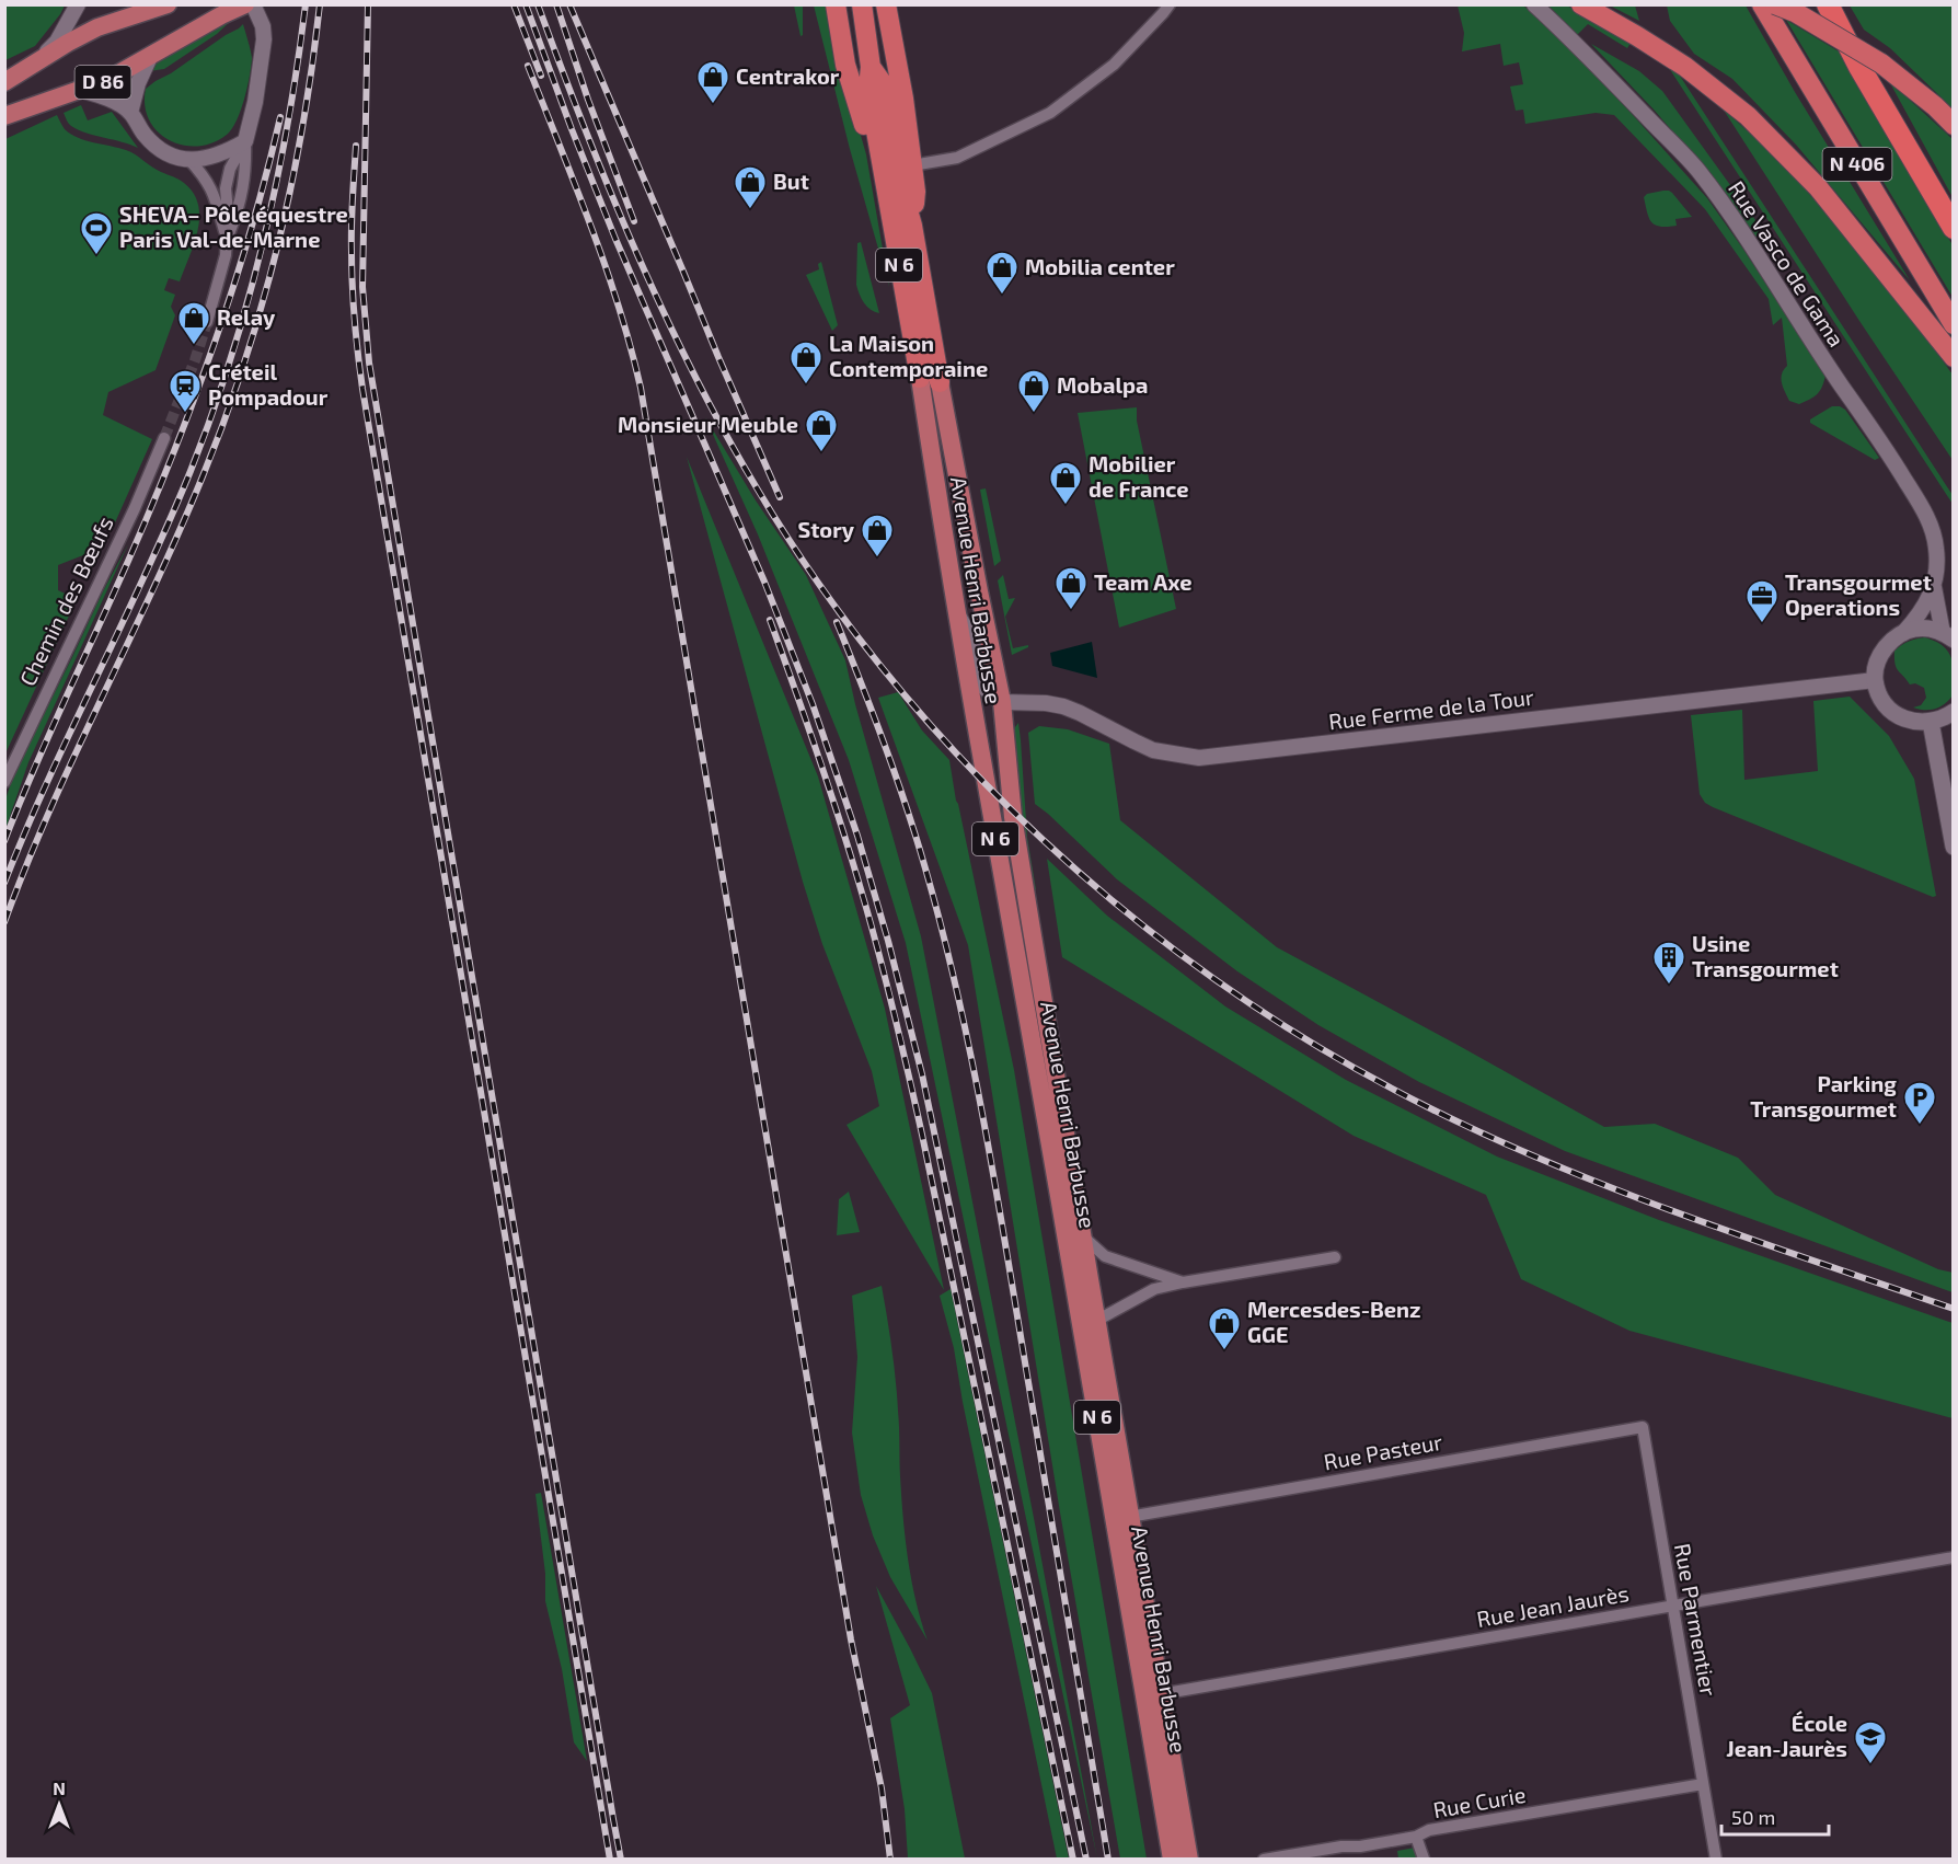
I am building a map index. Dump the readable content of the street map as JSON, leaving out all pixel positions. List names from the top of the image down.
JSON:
{
  "streets": {
    "highway": ["N 406", "N 6"],
    "main road": ["D 86", "Avenue Henri Barbusse"],
    "street": [
      "Rue Vasco de Gama",
      "Chemin des Bœufs",
      "Rue Ferme de la Tour",
      "Rue Pasteur",
      "Rue Jean Jaurès",
      "Rue Parmentier",
      "Rue Curie"
    ]
  },
  "crossings": [
    ["N 6", "Avenue Henri Barbusse"],
    ["Avenue Henri Barbusse", "Rue Ferme de la Tour"],
    ["Avenue Henri Barbusse", "Rue Pasteur"],
    ["Avenue Henri Barbusse", "Rue Jean Jaurès"],
    ["Rue Pasteur", "Rue Parmentier"],
    ["Rue Jean Jaurès", "Rue Parmentier"],
    ["Rue Parmentier", "Rue Curie"]
  ],
  "places": {
    "shop": [
      "Centrakor",
      "But",
      "Mobilia center",
      "Relay",
      "La Maison Contemporaine",
      "Mobalpa",
      "Monsieur Meuble",
      "Mobilier de France",
      "Story",
      "Team Axe",
      "Mercesdes-Benz GGE"
    ],
    "sports": ["SHEVA– Pôle équestre Paris Val-de-Marne"],
    "station": ["Créteil Pompadour"],
    "office": ["Transgourmet Operations"],
    "building": ["Usine Transgourmet"],
    "parking": ["Parking Transgourmet"],
    "school or university": ["École Jean-Jaurès"]
  },
  "scale_bar": "50 m",
  "north": "top"
}
